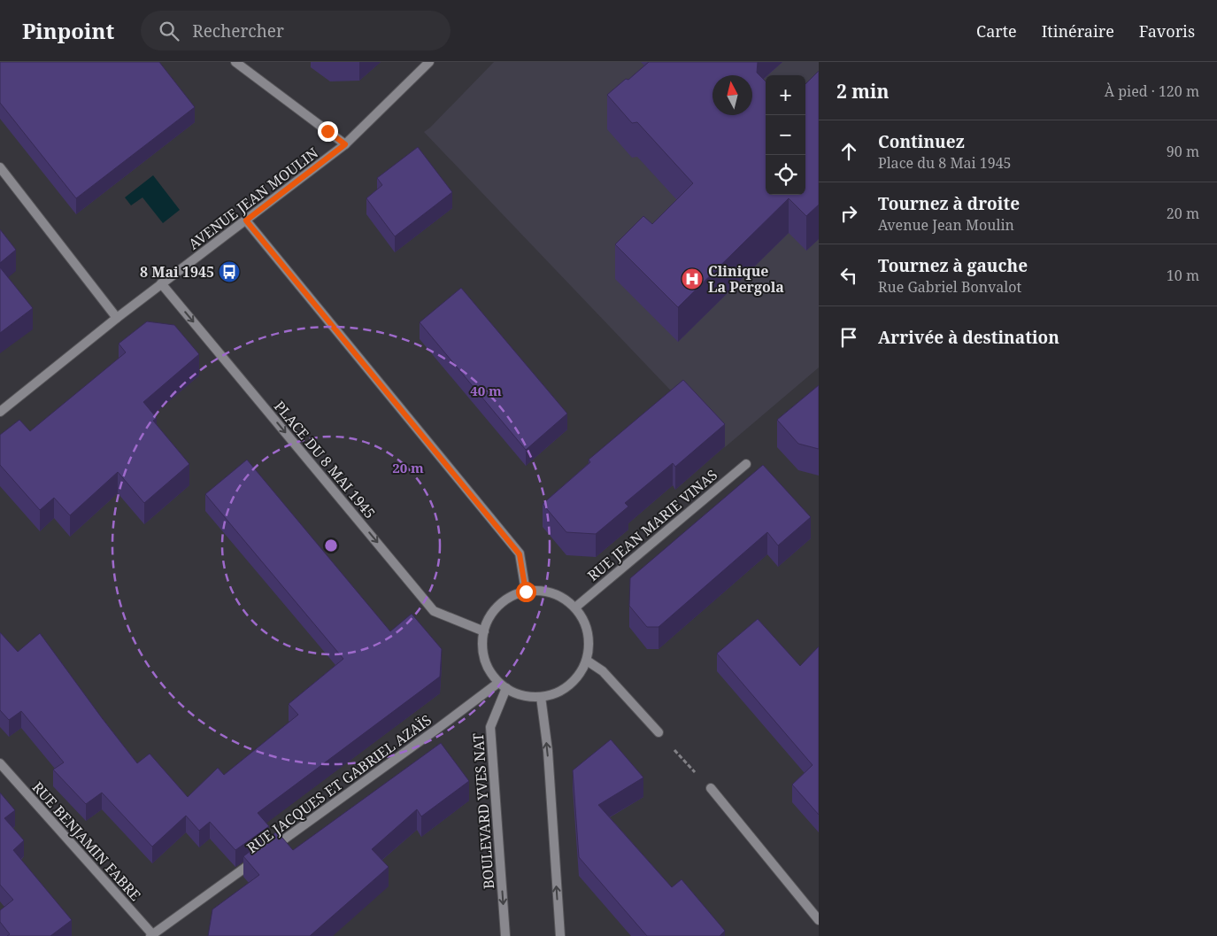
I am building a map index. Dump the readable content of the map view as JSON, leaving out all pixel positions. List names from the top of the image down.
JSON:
{
  "streets": {
    "street": [
      "AVENUE JEAN MOULIN",
      "PLACE DU 8 MAI 1945",
      "RUE JEAN MARIE VINAS",
      "RUE JACQUES ET GABRIEL AZAÏS",
      "BOULEVARD YVES NAT",
      "RUE BENJAMIN FABRE"
    ]
  },
  "crossings": [
    ["AVENUE JEAN MOULIN", "PLACE DU 8 MAI 1945"],
    ["PLACE DU 8 MAI 1945", "RUE JEAN MARIE VINAS"],
    ["PLACE DU 8 MAI 1945", "RUE JACQUES ET GABRIEL AZAÏS"],
    ["PLACE DU 8 MAI 1945", "BOULEVARD YVES NAT"],
    ["RUE JEAN MARIE VINAS", "RUE JACQUES ET GABRIEL AZAÏS"],
    ["RUE JEAN MARIE VINAS", "BOULEVARD YVES NAT"],
    ["RUE JACQUES ET GABRIEL AZAÏS", "BOULEVARD YVES NAT"],
    ["RUE JACQUES ET GABRIEL AZAÏS", "RUE BENJAMIN FABRE"]
  ],
  "one_way": ["PLACE DU 8 MAI 1945"],
  "places": {
    "bus stop": ["8 Mai 1945"],
    "hospital": ["Clinique La Pergola"]
  },
  "north": "top",
  "page": {
    "header": "Pinpoint",
    "search": "Rechercher",
    "nav": ["Carte", "Itinéraire", "Favoris"],
    "heading": ["2 min", "À pied · 120 m"],
    "map_buttons": ["+", "−"],
    "list": [
      ["Continuez", "Place du 8 Mai 1945", "90 m"],
      ["Tournez à droite", "Avenue Jean Moulin", "20 m"],
      ["Tournez à gauche", "Rue Gabriel Bonvalot", "10 m"],
      "Arrivée à destination"
    ]
  },
  "rings": ["40 m", "20 m"]
}
